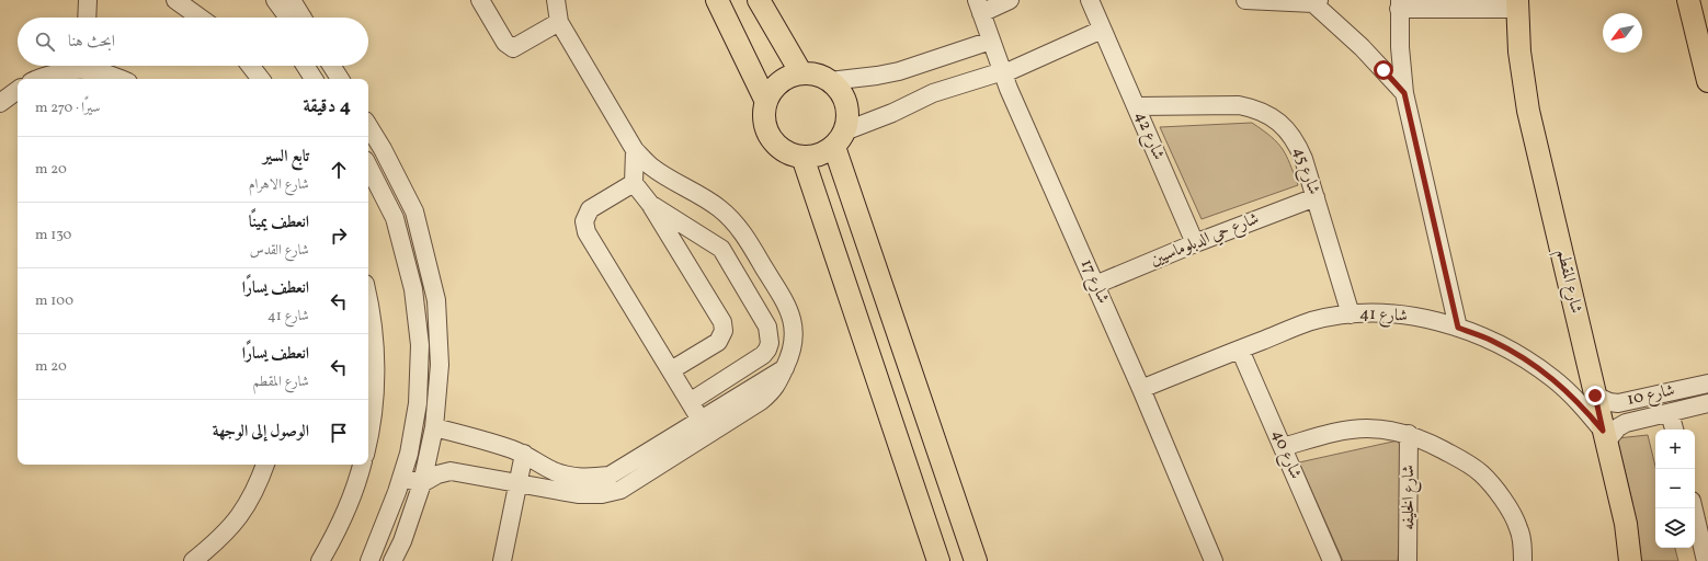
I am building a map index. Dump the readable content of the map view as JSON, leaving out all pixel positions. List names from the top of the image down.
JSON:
{
  "streets": {
    "main road": ["شارع المقطم"],
    "street": [
      "شارع 42",
      "شارع 45",
      "شارع حي الدبلوماسيين",
      "شارع 17",
      "شارع 41",
      "شارع 10",
      "شارع 40",
      "شارع الخليفه"
    ]
  },
  "crossings": [
    ["شارع 42", "شارع 45"],
    ["شارع 42", "شارع حي الدبلوماسيين"],
    ["شارع 45", "شارع حي الدبلوماسيين"],
    ["شارع 45", "شارع 41"],
    ["شارع حي الدبلوماسيين", "شارع 17"],
    ["شارع 17", "شارع 41"],
    ["شارع المقطم", "شارع 41"],
    ["شارع المقطم", "شارع 10"],
    ["شارع 41", "شارع 10"],
    ["شارع 41", "شارع 40"]
  ],
  "north": "bottom left",
  "page": {
    "search": "ابحث هنا",
    "heading": ["4 دقيقة", "سيرًا · 270 m"],
    "list": [
      ["تابع السير", "شارع الاهرام", "20 m"],
      ["انعطف يمينًا", "شارع القدس", "130 m"],
      ["انعطف يسارًا", "شارع 41", "100 m"],
      ["انعطف يسارًا", "شارع المقطم", "20 m"],
      "الوصول إلى الوجهة"
    ],
    "map_buttons": ["+", "−"]
  }
}
